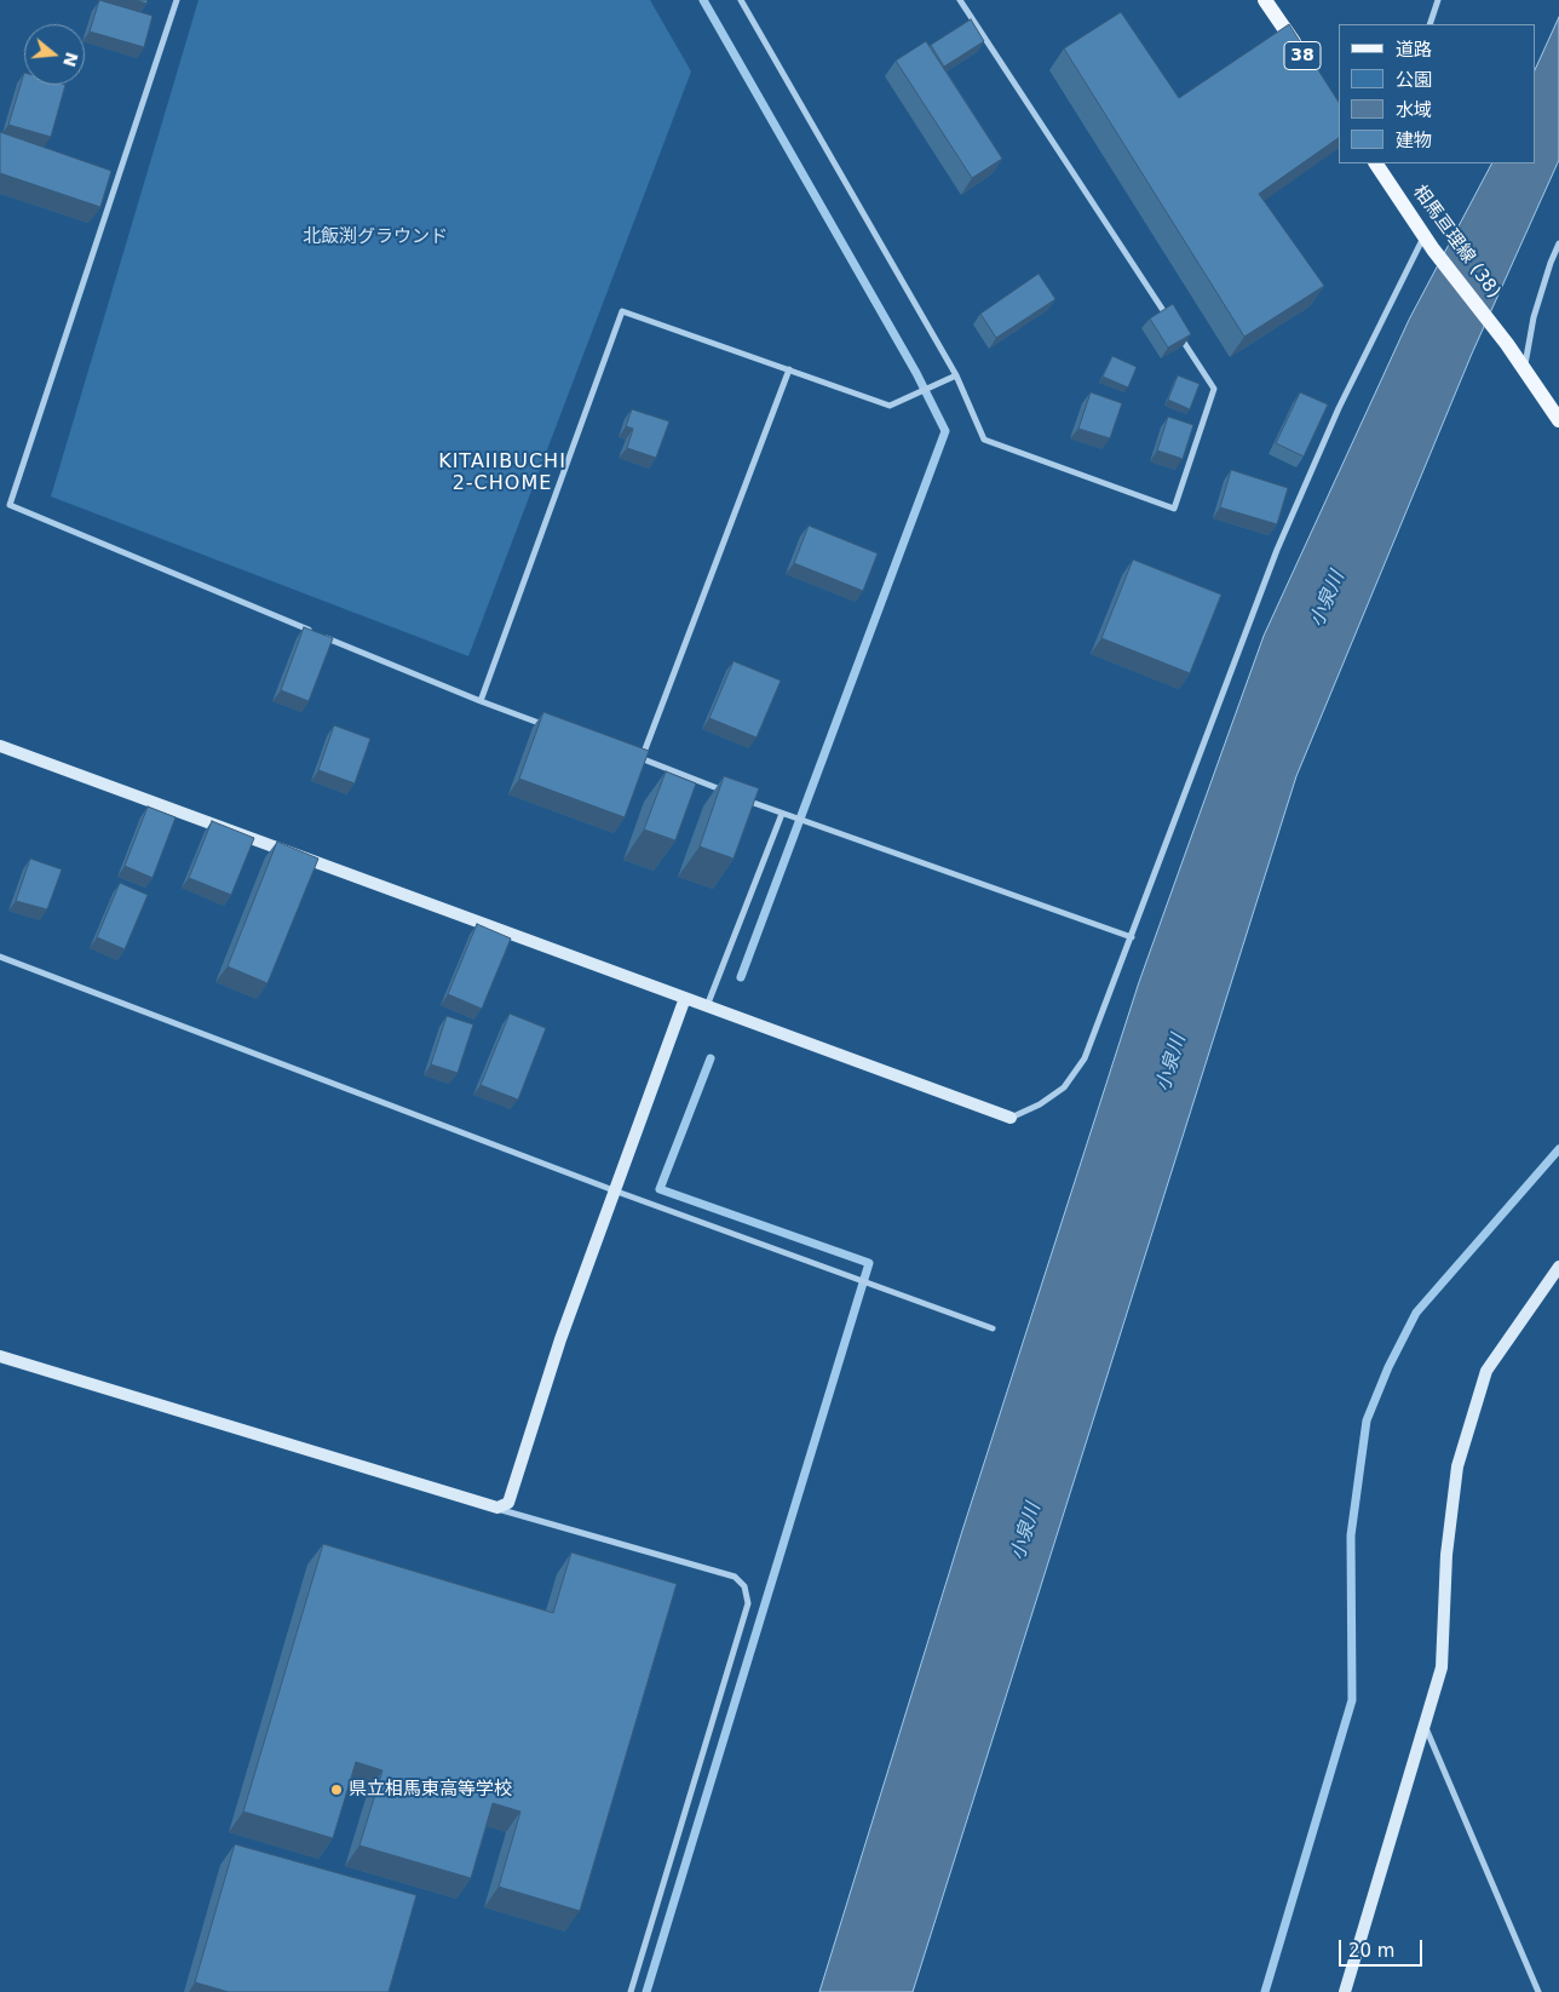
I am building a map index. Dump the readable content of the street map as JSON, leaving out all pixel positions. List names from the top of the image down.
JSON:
{
  "streets": {
    "main road": ["38", "相馬亘理線 (38)"]
  },
  "districts": ["KITAIIBUCHI 2-CHOME"],
  "water": ["小泉川"],
  "parks": ["北飯渕グラウンド"],
  "places": ["県立相馬東高等学校"],
  "legend": [
    "道路",
    "公園",
    "水域",
    "建物"
  ],
  "scale_bar": "20 m",
  "north": "right"
}
